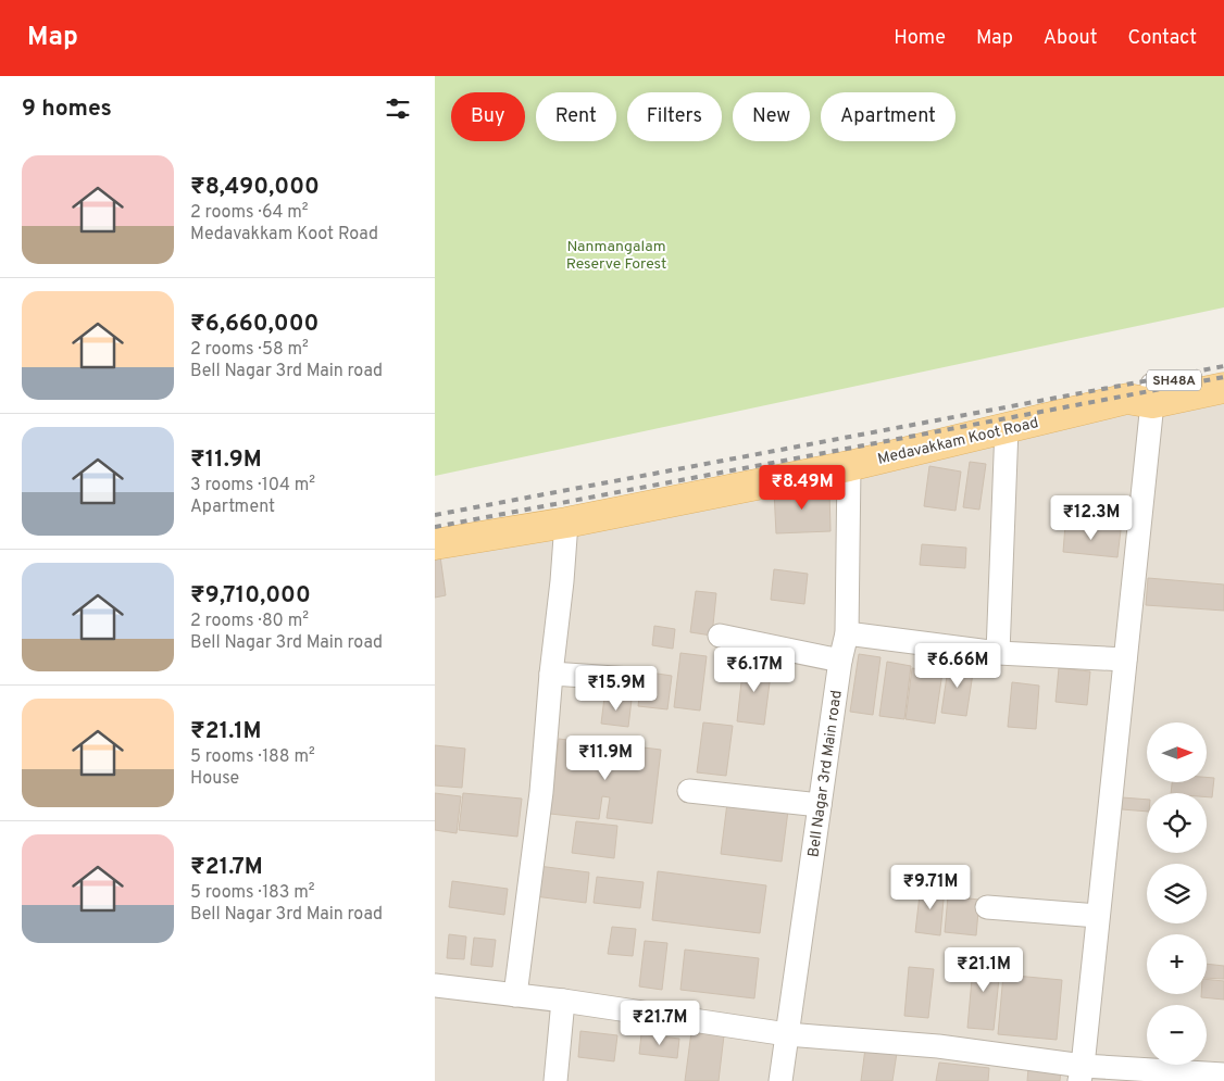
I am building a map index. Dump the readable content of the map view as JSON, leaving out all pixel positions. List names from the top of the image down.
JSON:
{
  "streets": {
    "main road": ["SH48A", "Medavakkam Koot Road"],
    "street": ["Bell Nagar 3rd Main road"]
  },
  "crossings": [
    ["SH48A", "Medavakkam Koot Road"],
    ["Medavakkam Koot Road", "Bell Nagar 3rd Main road"]
  ],
  "parks": ["Nanmangalam Reserve Forest"],
  "north": "right",
  "page": {
    "header": "Map",
    "nav": [
      "Home",
      "Map",
      "About",
      "Contact"
    ],
    "heading": "9 homes",
    "chip": [
      "Buy",
      "Rent",
      "Filters",
      "New",
      "Apartment"
    ],
    "list": [
      {
        "name": "₹8,490,000",
        "note": "2 rooms · 64 m² · Medavakkam Koot Road"
      },
      {
        "name": "₹6,660,000",
        "note": "2 rooms · 58 m² · Bell Nagar 3rd Main road"
      },
      {
        "name": "₹11.9M",
        "note": "3 rooms · 104 m² · Apartment"
      },
      {
        "name": "₹9,710,000",
        "note": "2 rooms · 80 m² · Bell Nagar 3rd Main road"
      },
      {
        "name": "₹21.1M",
        "note": "5 rooms · 188 m² · House"
      },
      {
        "name": "₹21.7M",
        "note": "5 rooms · 183 m² · Bell Nagar 3rd Main road"
      }
    ],
    "price": [
      "₹8.49M",
      "₹12.3M",
      "₹6.66M",
      "₹6.17M",
      "₹15.9M",
      "₹11.9M",
      "₹9.71M",
      "₹21.1M",
      "₹21.7M"
    ],
    "map_buttons": ["+", "−"]
  }
}
